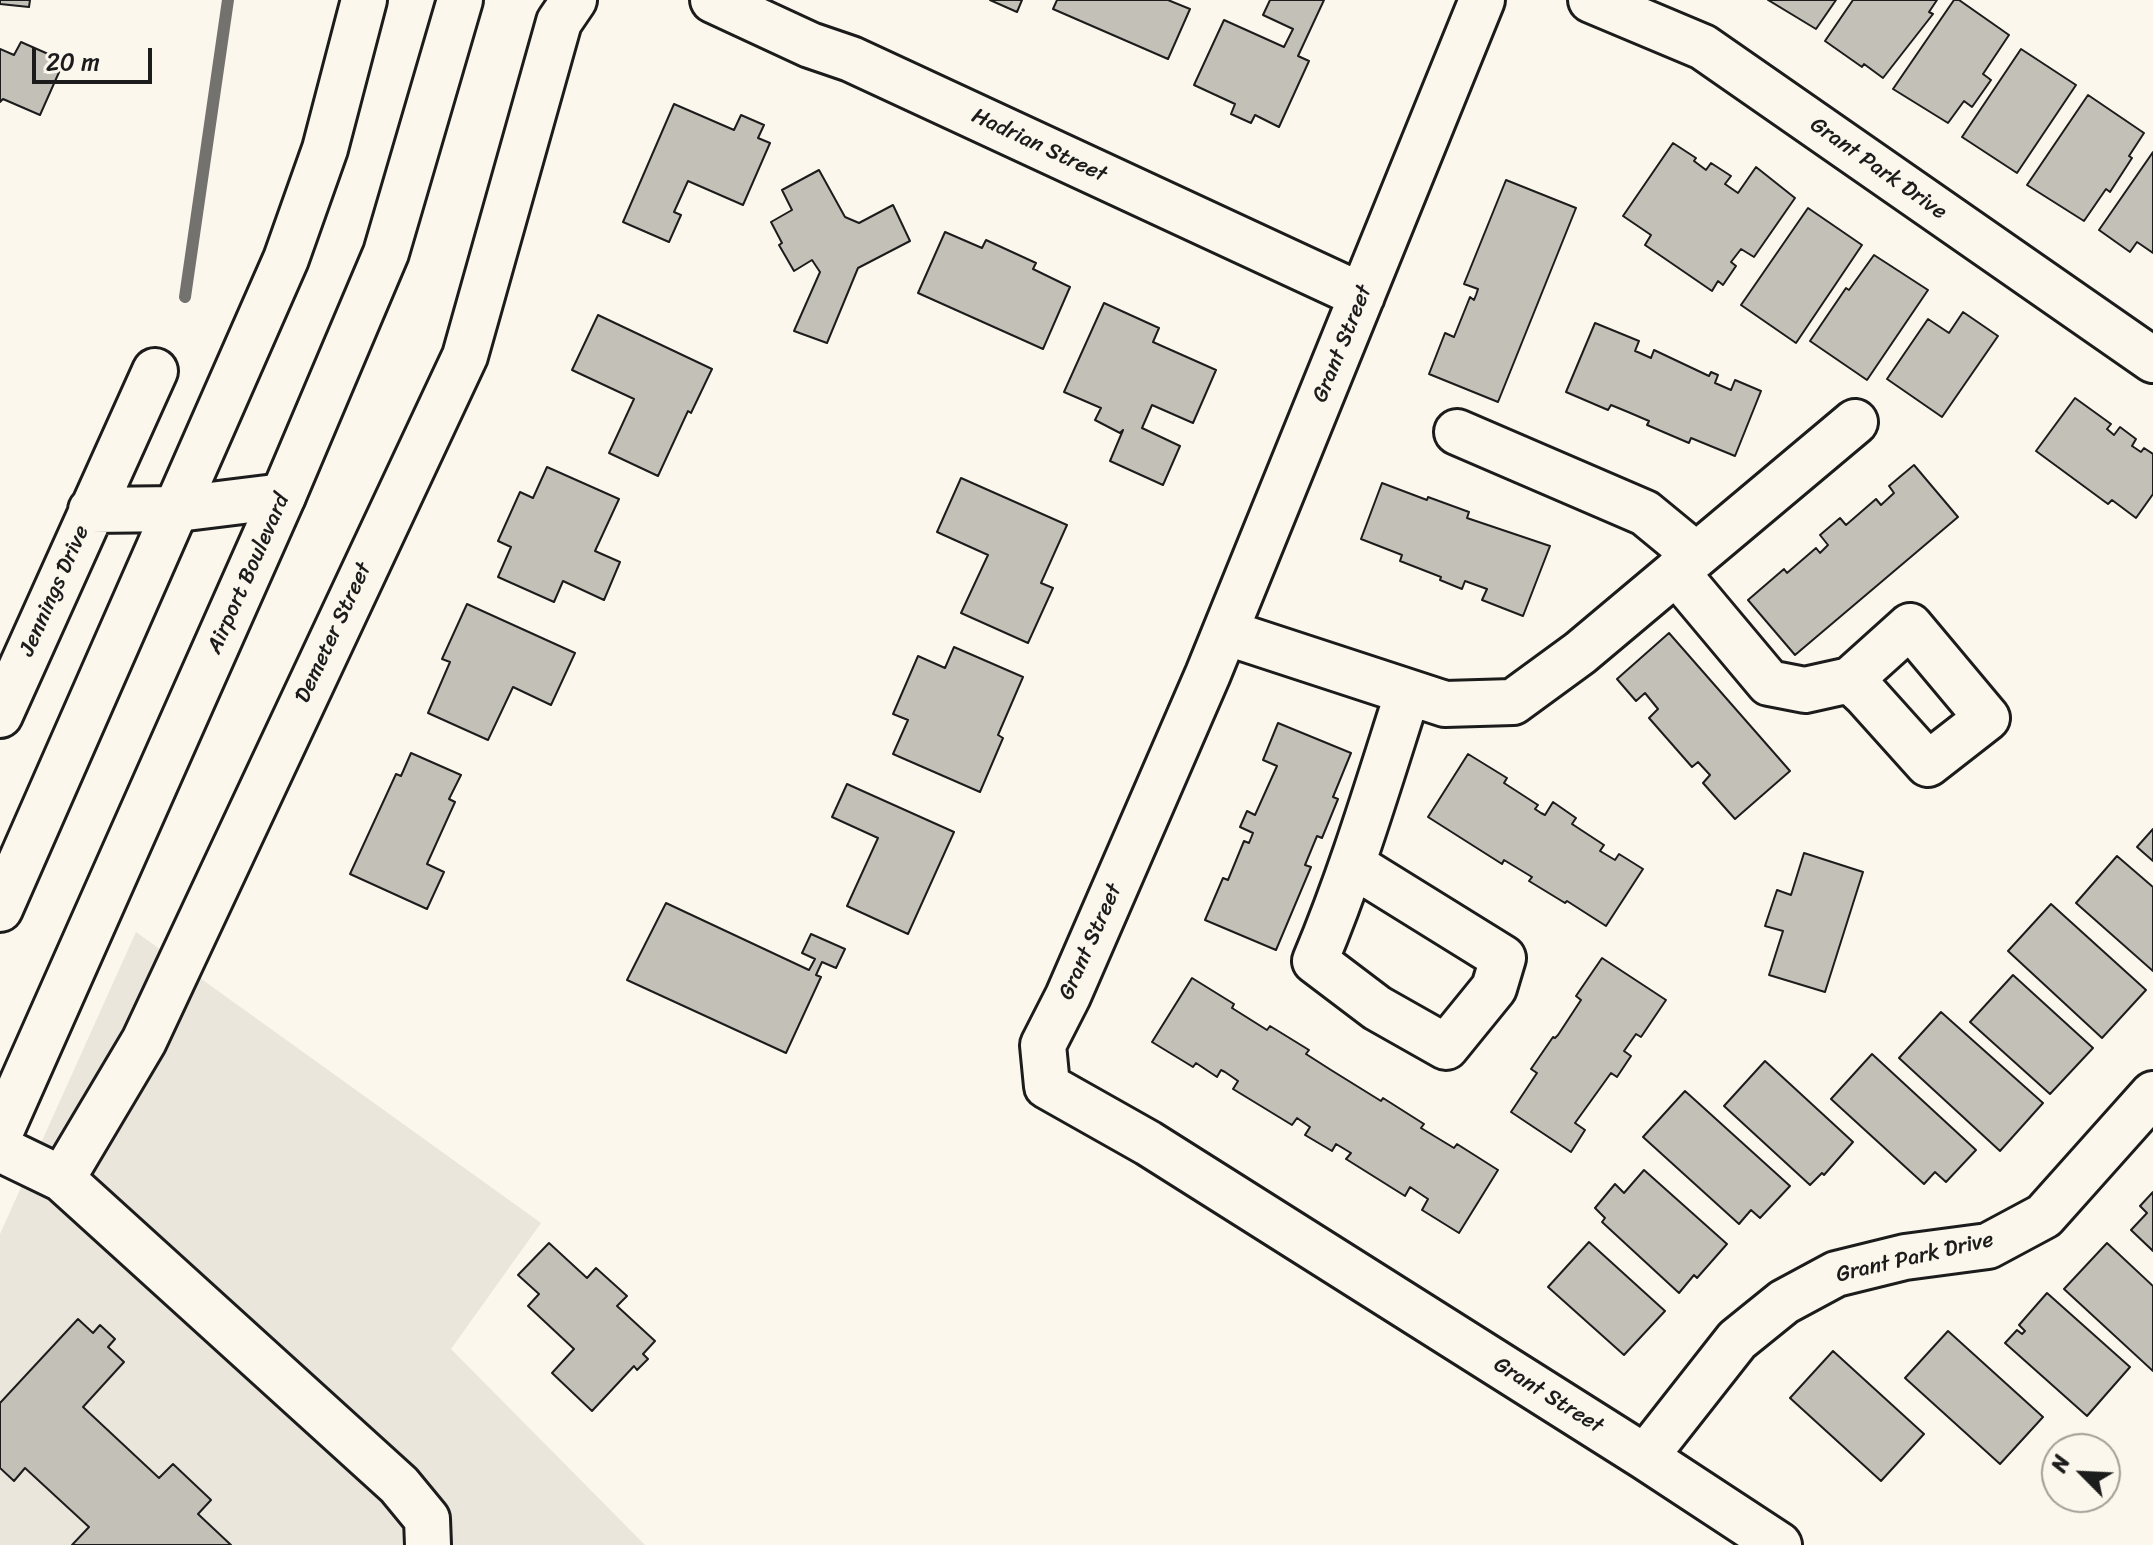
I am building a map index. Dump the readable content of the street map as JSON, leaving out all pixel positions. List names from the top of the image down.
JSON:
{
  "streets": {
    "street": [
      "Hadrian Street",
      "Grant Park Drive",
      "Grant Street",
      "Airport Boulevard",
      "Jennings Drive",
      "Demeter Street"
    ]
  },
  "crossings": [
    ["Hadrian Street", "Grant Street"],
    ["Grant Park Drive", "Grant Street"],
    ["Airport Boulevard", "Jennings Drive"]
  ],
  "scale_bar": "20 m",
  "north": "top left"
}
